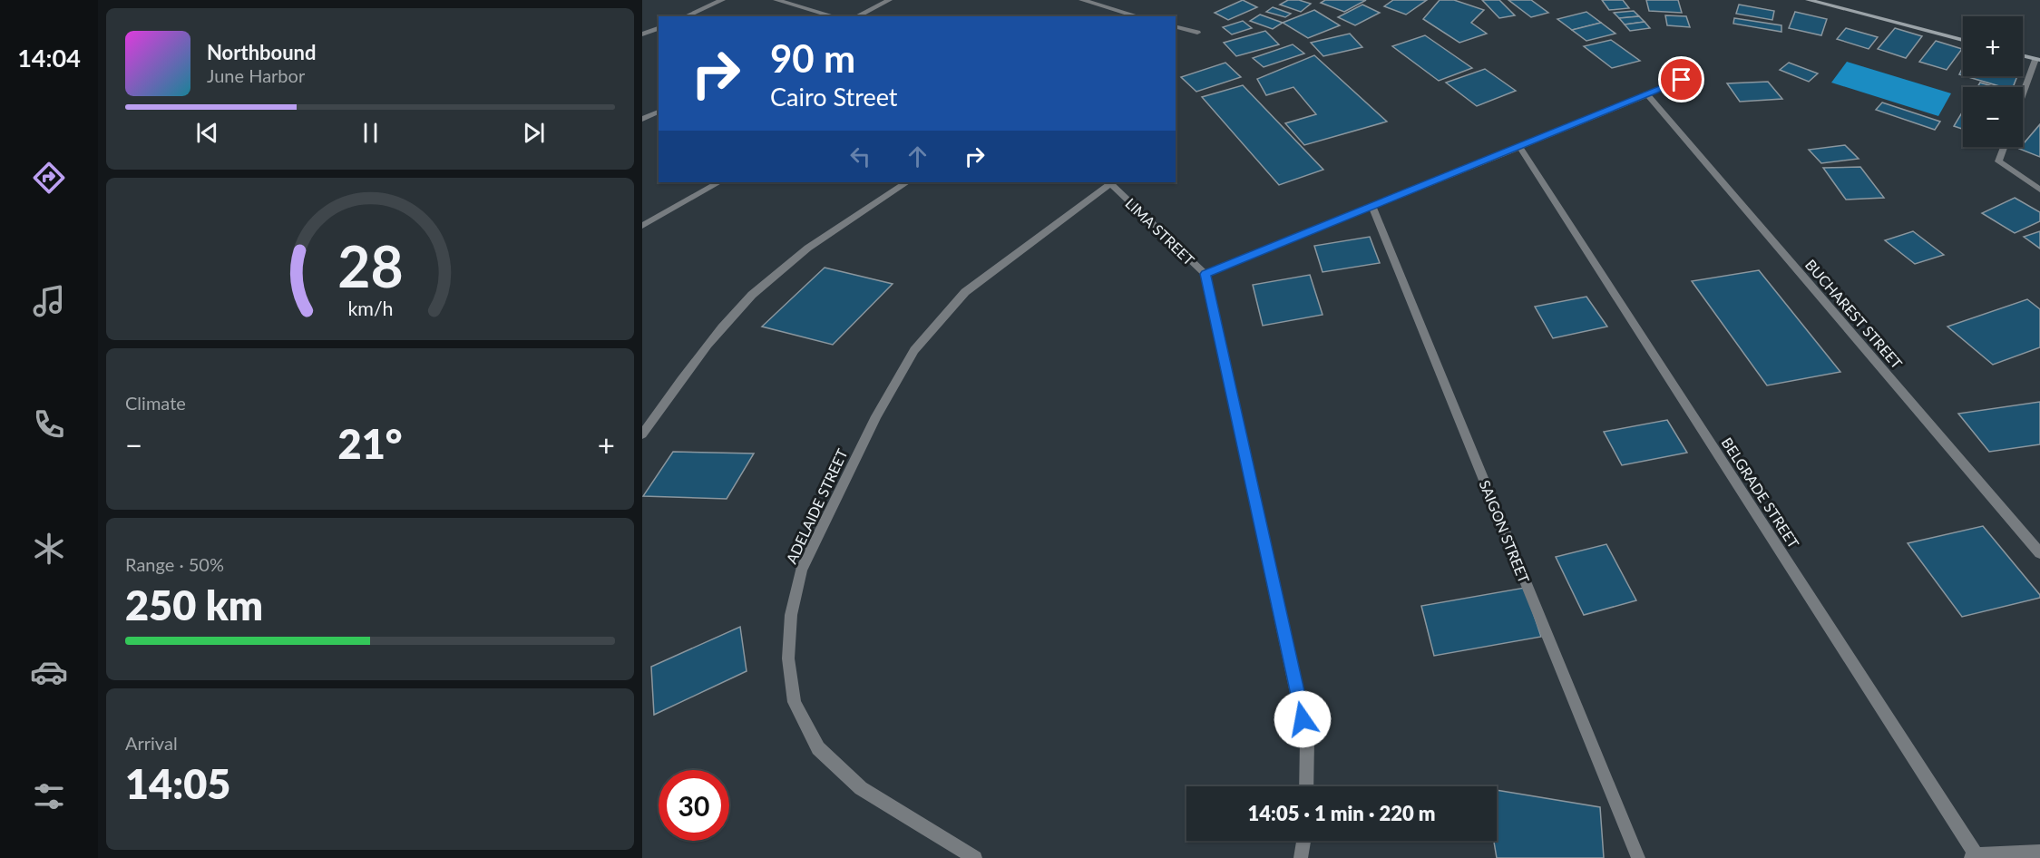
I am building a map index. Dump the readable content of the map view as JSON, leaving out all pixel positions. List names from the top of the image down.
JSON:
{
  "streets": {
    "street": [
      "LIMA STREET",
      "BUCHAREST STREET",
      "BELGRADE STREET",
      "ADELAIDE STREET",
      "SAIGON STREET"
    ]
  },
  "crossings": [
    ["LIMA STREET", "ADELAIDE STREET"]
  ],
  "page": {
    "tabs": "14:04",
    "map_buttons": ["+", "−"],
    "turn": ["90 m", "Cairo Street"],
    "song": ["Northbound", "June Harbor"],
    "tile": [
      "Climate",
      ["Range · 50%", "250 km"],
      ["Arrival", "14:05"]
    ],
    "heat": ["−", "21°", "+"],
    "limit": "30",
    "trip": "14:05 · 1 min · 220 m",
    "gauge": ["28", "km/h"]
  }
}
